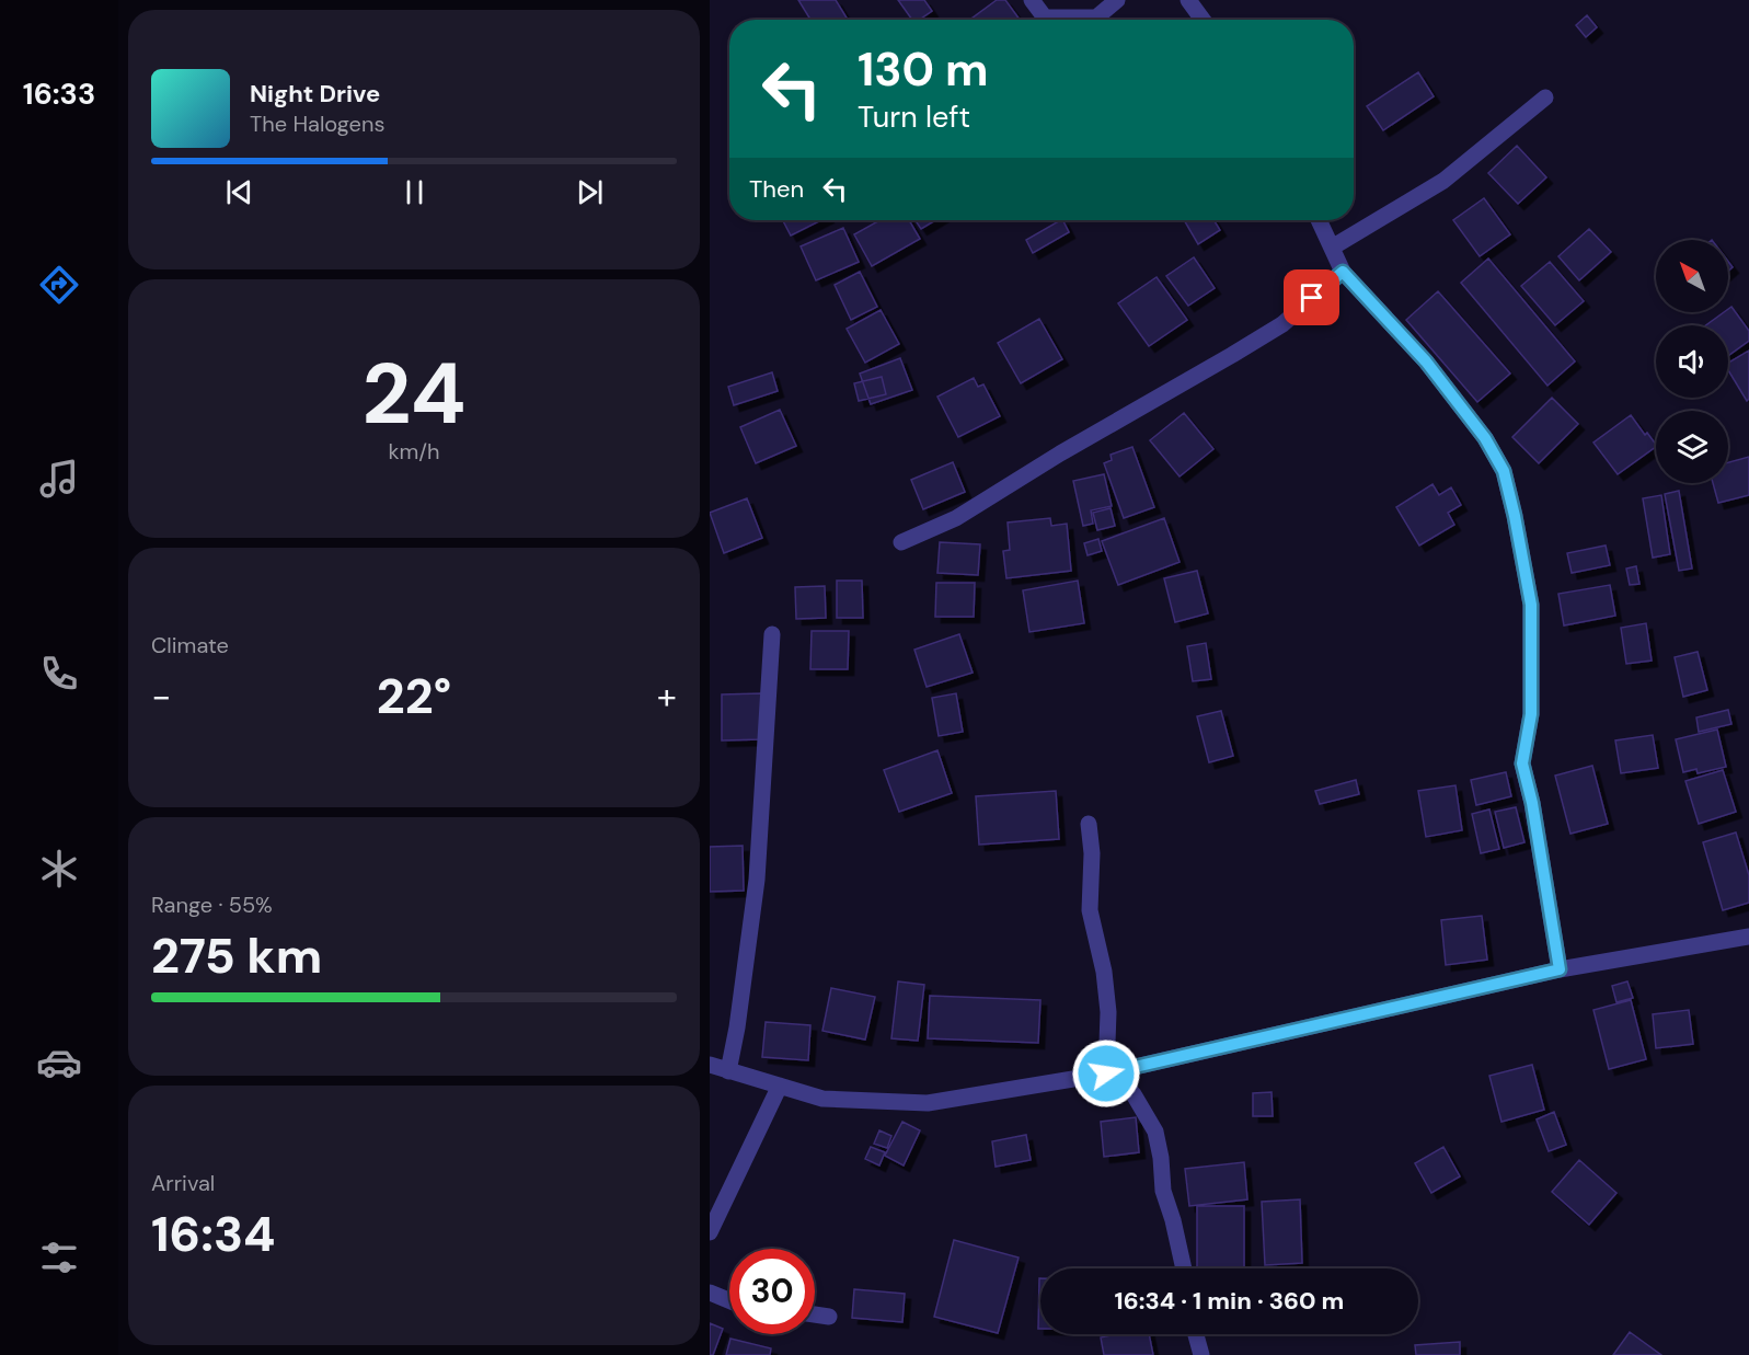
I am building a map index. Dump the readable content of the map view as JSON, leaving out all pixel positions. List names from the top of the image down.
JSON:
{
  "north": "top left",
  "page": {
    "tabs": "16:33",
    "turn": ["130 m", "Turn left"],
    "song": ["Night Drive", "The Halogens"],
    "then": "Then",
    "tile": [
      ["24", "km/h"],
      "Climate",
      ["Range · 55%", "275 km"],
      ["Arrival", "16:34"]
    ],
    "heat": ["−", "22°", "+"],
    "limit": "30",
    "trip": "16:34 · 1 min · 360 m"
  }
}
